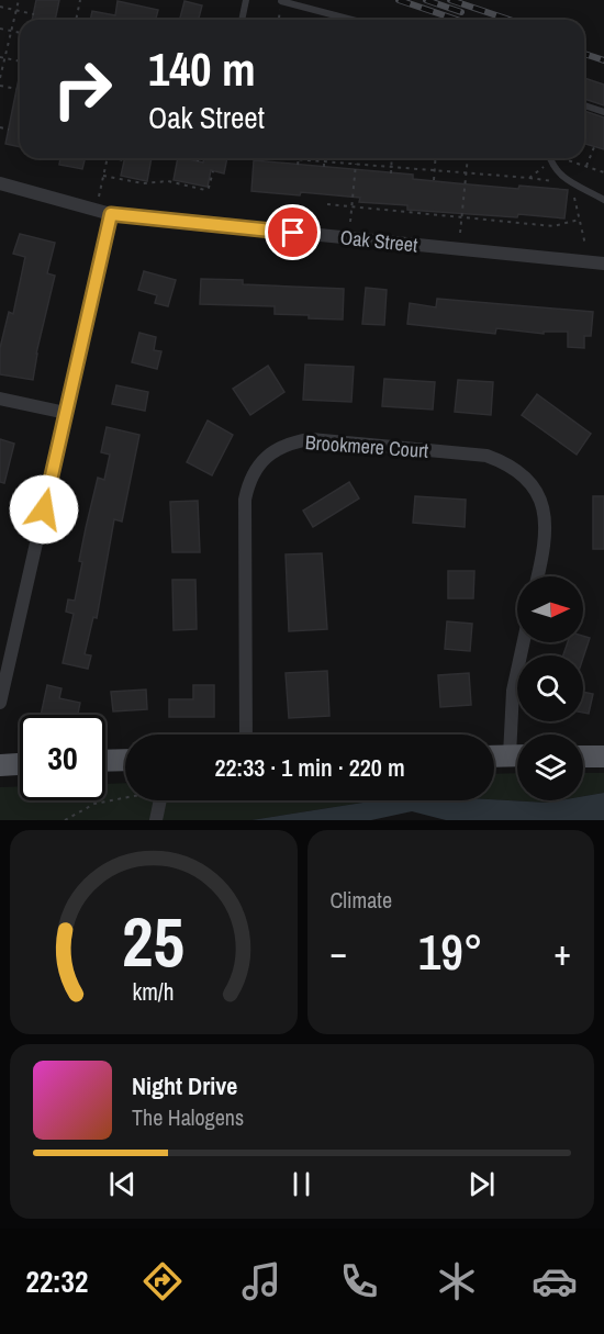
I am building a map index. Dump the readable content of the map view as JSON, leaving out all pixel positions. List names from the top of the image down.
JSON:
{
  "streets": {
    "street": ["Oak Street", "Brookmere Court"]
  },
  "north": "right",
  "page": {
    "turn": ["140 m", "Oak Street"],
    "limit": "30",
    "trip": "22:33 · 1 min · 220 m",
    "tile": "Climate",
    "heat": ["−", "19°", "+"],
    "song": ["Night Drive", "The Halogens"],
    "tabs": "22:32",
    "gauge": ["25", "km/h"]
  }
}
